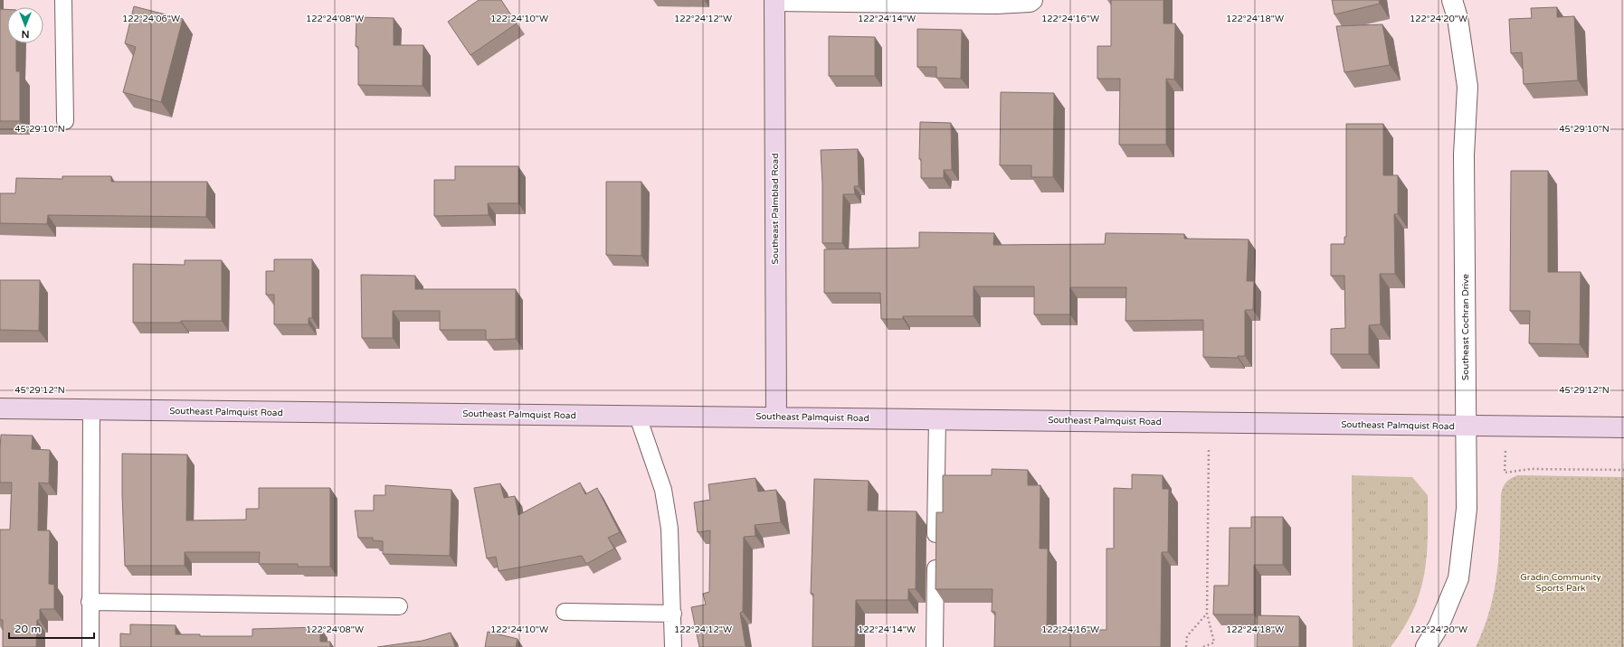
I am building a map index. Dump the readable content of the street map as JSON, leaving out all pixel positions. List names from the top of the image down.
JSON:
{
  "streets": {
    "main road": ["Southeast Palmblad Road", "Southeast Palmquist Road"],
    "street": ["Southeast Cochran Drive"]
  },
  "crossings": [
    ["Southeast Palmblad Road", "Southeast Palmquist Road"],
    ["Southeast Cochran Drive", "Southeast Palmquist Road"]
  ],
  "parks": ["Gradin Community Sports Park"],
  "scale_bar": "20 m",
  "north": "bottom",
  "coordinates": [
    "122°24'06\"W",
    "122°24'08\"W",
    "122°24'10\"W",
    "122°24'12\"W",
    "122°24'14\"W",
    "122°24'16\"W",
    "122°24'18\"W",
    "122°24'20\"W",
    "45°29'10\"N",
    "45°29'12\"N"
  ]
}
